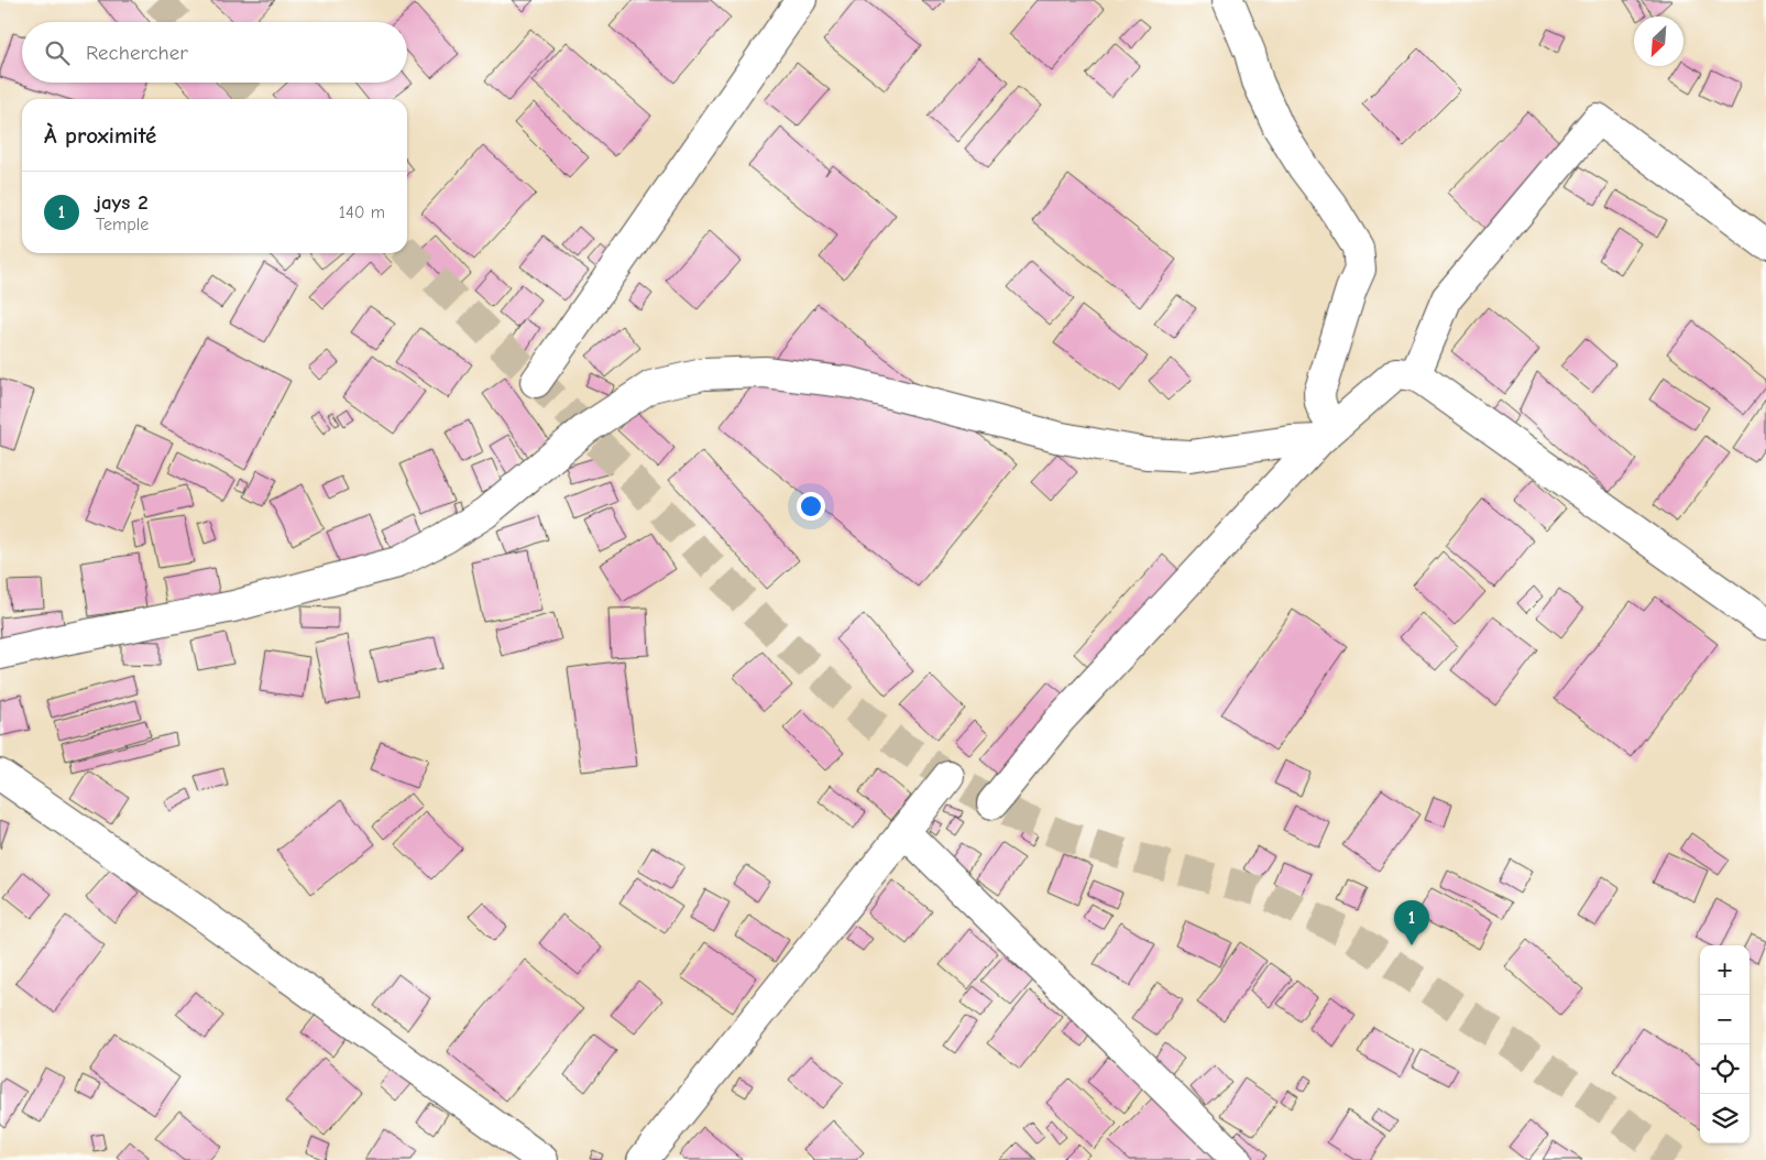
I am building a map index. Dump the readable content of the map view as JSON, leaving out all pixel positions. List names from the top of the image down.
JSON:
{
  "north": "bottom left",
  "page": {
    "search": "Rechercher",
    "heading": "À proximité",
    "list": [
      {
        "mark": "1",
        "name": "jays 2",
        "note": "Temple",
        "value": "140 m"
      }
    ],
    "pins": "1",
    "map_buttons": ["+", "−"]
  }
}
